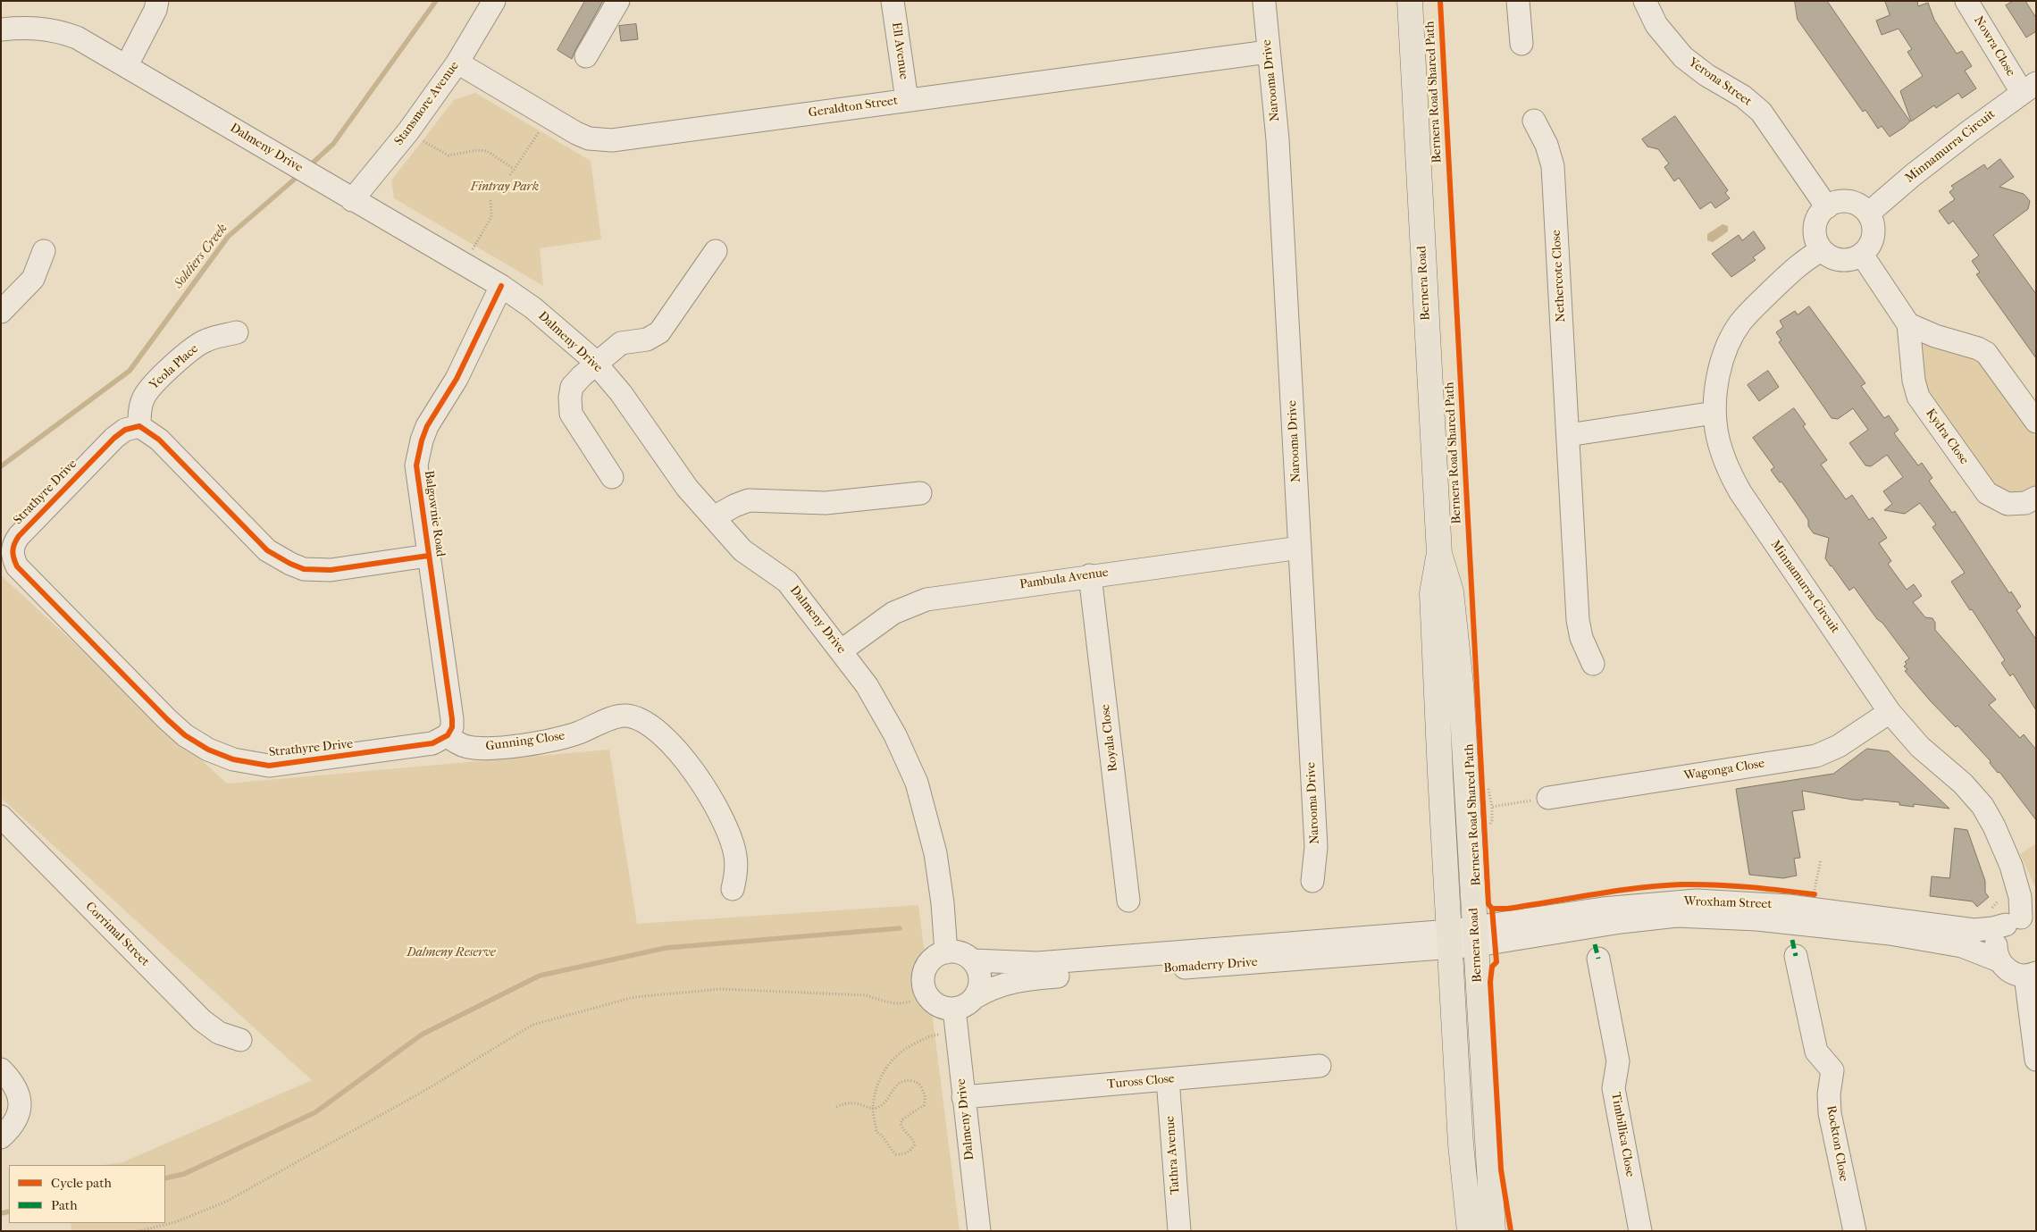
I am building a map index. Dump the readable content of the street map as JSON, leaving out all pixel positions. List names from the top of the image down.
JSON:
{
  "streets": {
    "main road": ["Bernera Road"],
    "street": [
      "Nowra Close",
      "Ell Avenue",
      "Narooma Drive",
      "Yerona Street",
      "Stansmore Avenue",
      "Geraldton Street",
      "Minnamurra Circuit",
      "Dalmeny Drive",
      "Nethercote Close",
      "Yeola Place",
      "Kydra Close",
      "Strathyre Drive",
      "Balgownie Road",
      "Pambula Avenue",
      "Royala Close",
      "Gunning Close",
      "Wagonga Close",
      "Wroxham Street",
      "Corrimal Street",
      "Bomaderry Drive",
      "Tuross Close",
      "Timbillica Close",
      "Rockton Close",
      "Tathra Avenue"
    ],
    "cycle path": ["Bernera Road Shared Path"]
  },
  "crossings": [
    ["Nowra Close", "Minnamurra Circuit"],
    ["Ell Avenue", "Geraldton Street"],
    ["Narooma Drive", "Geraldton Street"],
    ["Narooma Drive", "Pambula Avenue"],
    ["Yerona Street", "Minnamurra Circuit"],
    ["Yerona Street", "Kydra Close"],
    ["Stansmore Avenue", "Geraldton Street"],
    ["Stansmore Avenue", "Dalmeny Drive"],
    ["Minnamurra Circuit", "Kydra Close"],
    ["Minnamurra Circuit", "Wagonga Close"],
    ["Minnamurra Circuit", "Wroxham Street"],
    ["Dalmeny Drive", "Balgownie Road"],
    ["Dalmeny Drive", "Pambula Avenue"],
    ["Dalmeny Drive", "Bomaderry Drive"],
    ["Dalmeny Drive", "Tuross Close"],
    ["Bernera Road", "Wroxham Street"],
    ["Bernera Road", "Bomaderry Drive"],
    ["Yeola Place", "Strathyre Drive"],
    ["Strathyre Drive", "Balgownie Road"],
    ["Strathyre Drive", "Gunning Close"],
    ["Balgownie Road", "Gunning Close"],
    ["Pambula Avenue", "Royala Close"],
    ["Wroxham Street", "Bomaderry Drive"],
    ["Tuross Close", "Tathra Avenue"]
  ],
  "water": ["Soldiers Creek"],
  "parks": ["Fintray Park", "Dalmeny Reserve"],
  "legend": ["Cycle path", "Path"]
}
